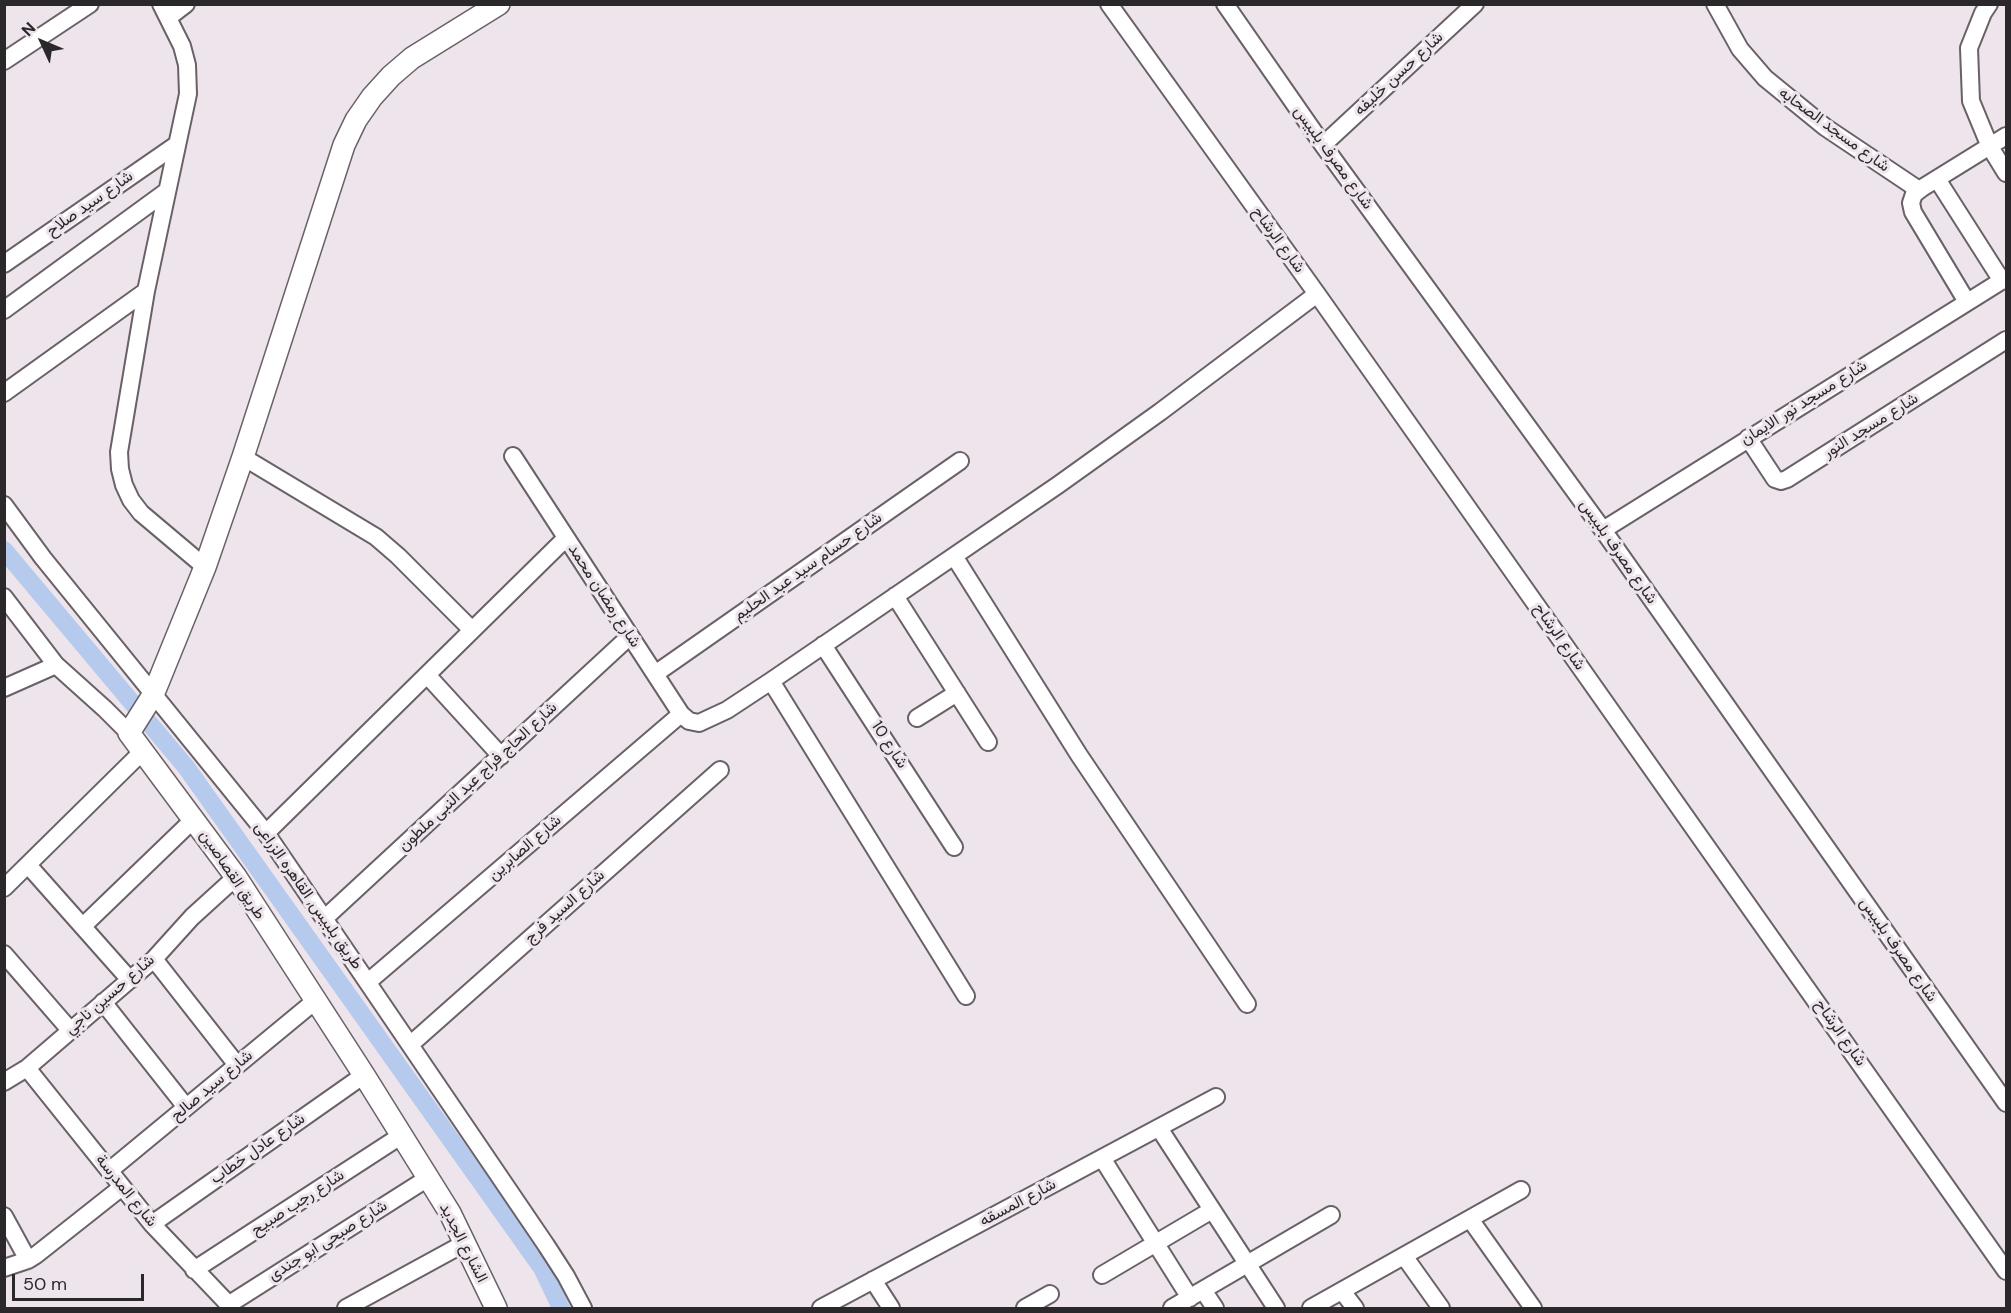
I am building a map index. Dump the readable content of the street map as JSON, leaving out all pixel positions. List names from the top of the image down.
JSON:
{
  "streets": {
    "street": [
      "شارع حسن خليفه",
      "شارع مسجد الصحابه",
      "شارع مصرف بلبيس",
      "شارع سيد صلاح",
      "شارع الرشاح",
      "شارع مسجد نور الايمان",
      "شارع مسجد النور",
      "شارع حسام سيد عبد الحليم",
      "شارع رمضان محمد",
      "شارع 10",
      "شارع الحاج فراج عبد النبى ملطون",
      "شارع الصابرين",
      "طريق القصاصين",
      "طريق بلبيس, القاهره الزراعى",
      "شارع السيد فرج",
      "شارع حسين ناجي",
      "شارع سيد صالح",
      "شارع عادل خطاب",
      "شارع المدرسة",
      "شارع رجب صبيح",
      "شارع المسقه",
      "شارع صبحى ابو جندى",
      "الشارع الجديد"
    ]
  },
  "crossings": [
    ["شارع حسن خليفه", "شارع مصرف بلبيس"],
    ["شارع مصرف بلبيس", "شارع مسجد نور الايمان"],
    ["شارع مسجد نور الايمان", "شارع مسجد النور"],
    ["شارع حسام سيد عبد الحليم", "شارع رمضان محمد"],
    ["شارع رمضان محمد", "شارع الحاج فراج عبد النبى ملطون"],
    ["شارع رمضان محمد", "شارع الصابرين"],
    ["شارع الحاج فراج عبد النبى ملطون", "طريق بلبيس, القاهره الزراعى"],
    ["شارع الصابرين", "طريق بلبيس, القاهره الزراعى"],
    ["طريق القصاصين", "شارع حسين ناجي"],
    ["طريق القصاصين", "شارع سيد صالح"],
    ["طريق القصاصين", "شارع عادل خطاب"],
    ["طريق القصاصين", "شارع رجب صبيح"],
    ["طريق القصاصين", "شارع صبحى ابو جندى"],
    ["طريق القصاصين", "الشارع الجديد"],
    ["طريق بلبيس, القاهره الزراعى", "شارع السيد فرج"],
    ["شارع حسين ناجي", "شارع المدرسة"],
    ["شارع سيد صالح", "شارع المدرسة"],
    ["شارع عادل خطاب", "شارع المدرسة"],
    ["شارع المدرسة", "شارع رجب صبيح"],
    ["شارع المدرسة", "شارع صبحى ابو جندى"],
    ["شارع صبحى ابو جندى", "الشارع الجديد"]
  ],
  "scale_bar": "50 m",
  "north": "top left"
}
